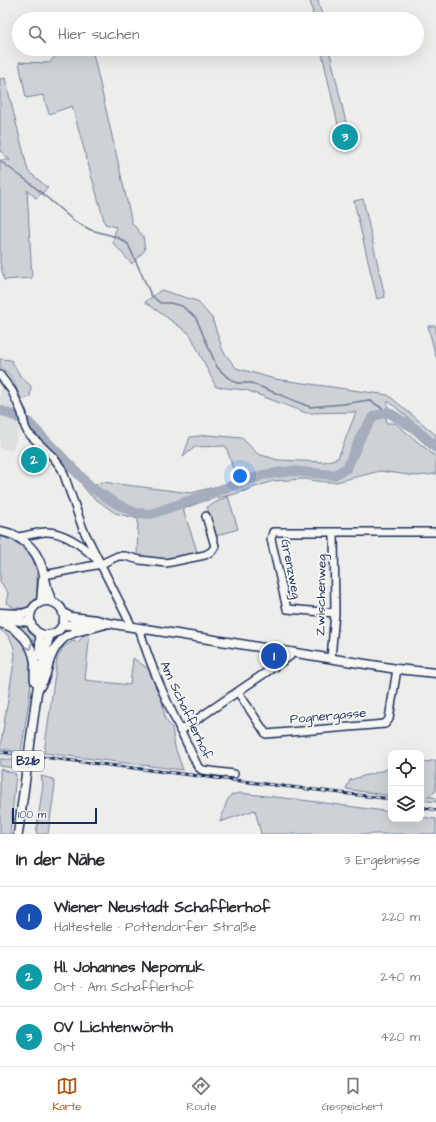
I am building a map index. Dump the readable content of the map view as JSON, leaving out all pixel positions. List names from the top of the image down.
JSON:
{
  "streets": {
    "main road": ["B21b"],
    "street": [
      "Grenzweg",
      "Zwischenweg",
      "Am Schafflerhof",
      "Pognergasse"
    ]
  },
  "crossings": [
    ["Grenzweg", "Zwischenweg"]
  ],
  "scale_bar": "100 m",
  "page": {
    "search": "Hier suchen",
    "pins": ["3", "2", "1"],
    "scale": "100 m",
    "heading": ["In der Nähe", "3 Ergebnisse"],
    "list": [
      {
        "mark": "1",
        "name": "Wiener Neustadt Schafflerhof",
        "note": "Haltestelle · Pottendorfer Straße",
        "value": "220 m"
      },
      {
        "mark": "2",
        "name": "Hl. Johannes Nepomuk",
        "note": "Ort · Am Schafflerhof",
        "value": "240 m"
      },
      {
        "mark": "3",
        "name": "OV Lichtenwörth",
        "note": "Ort",
        "value": "420 m"
      }
    ],
    "nav": ["Karte", "Route", "Gespeichert"]
  }
}
